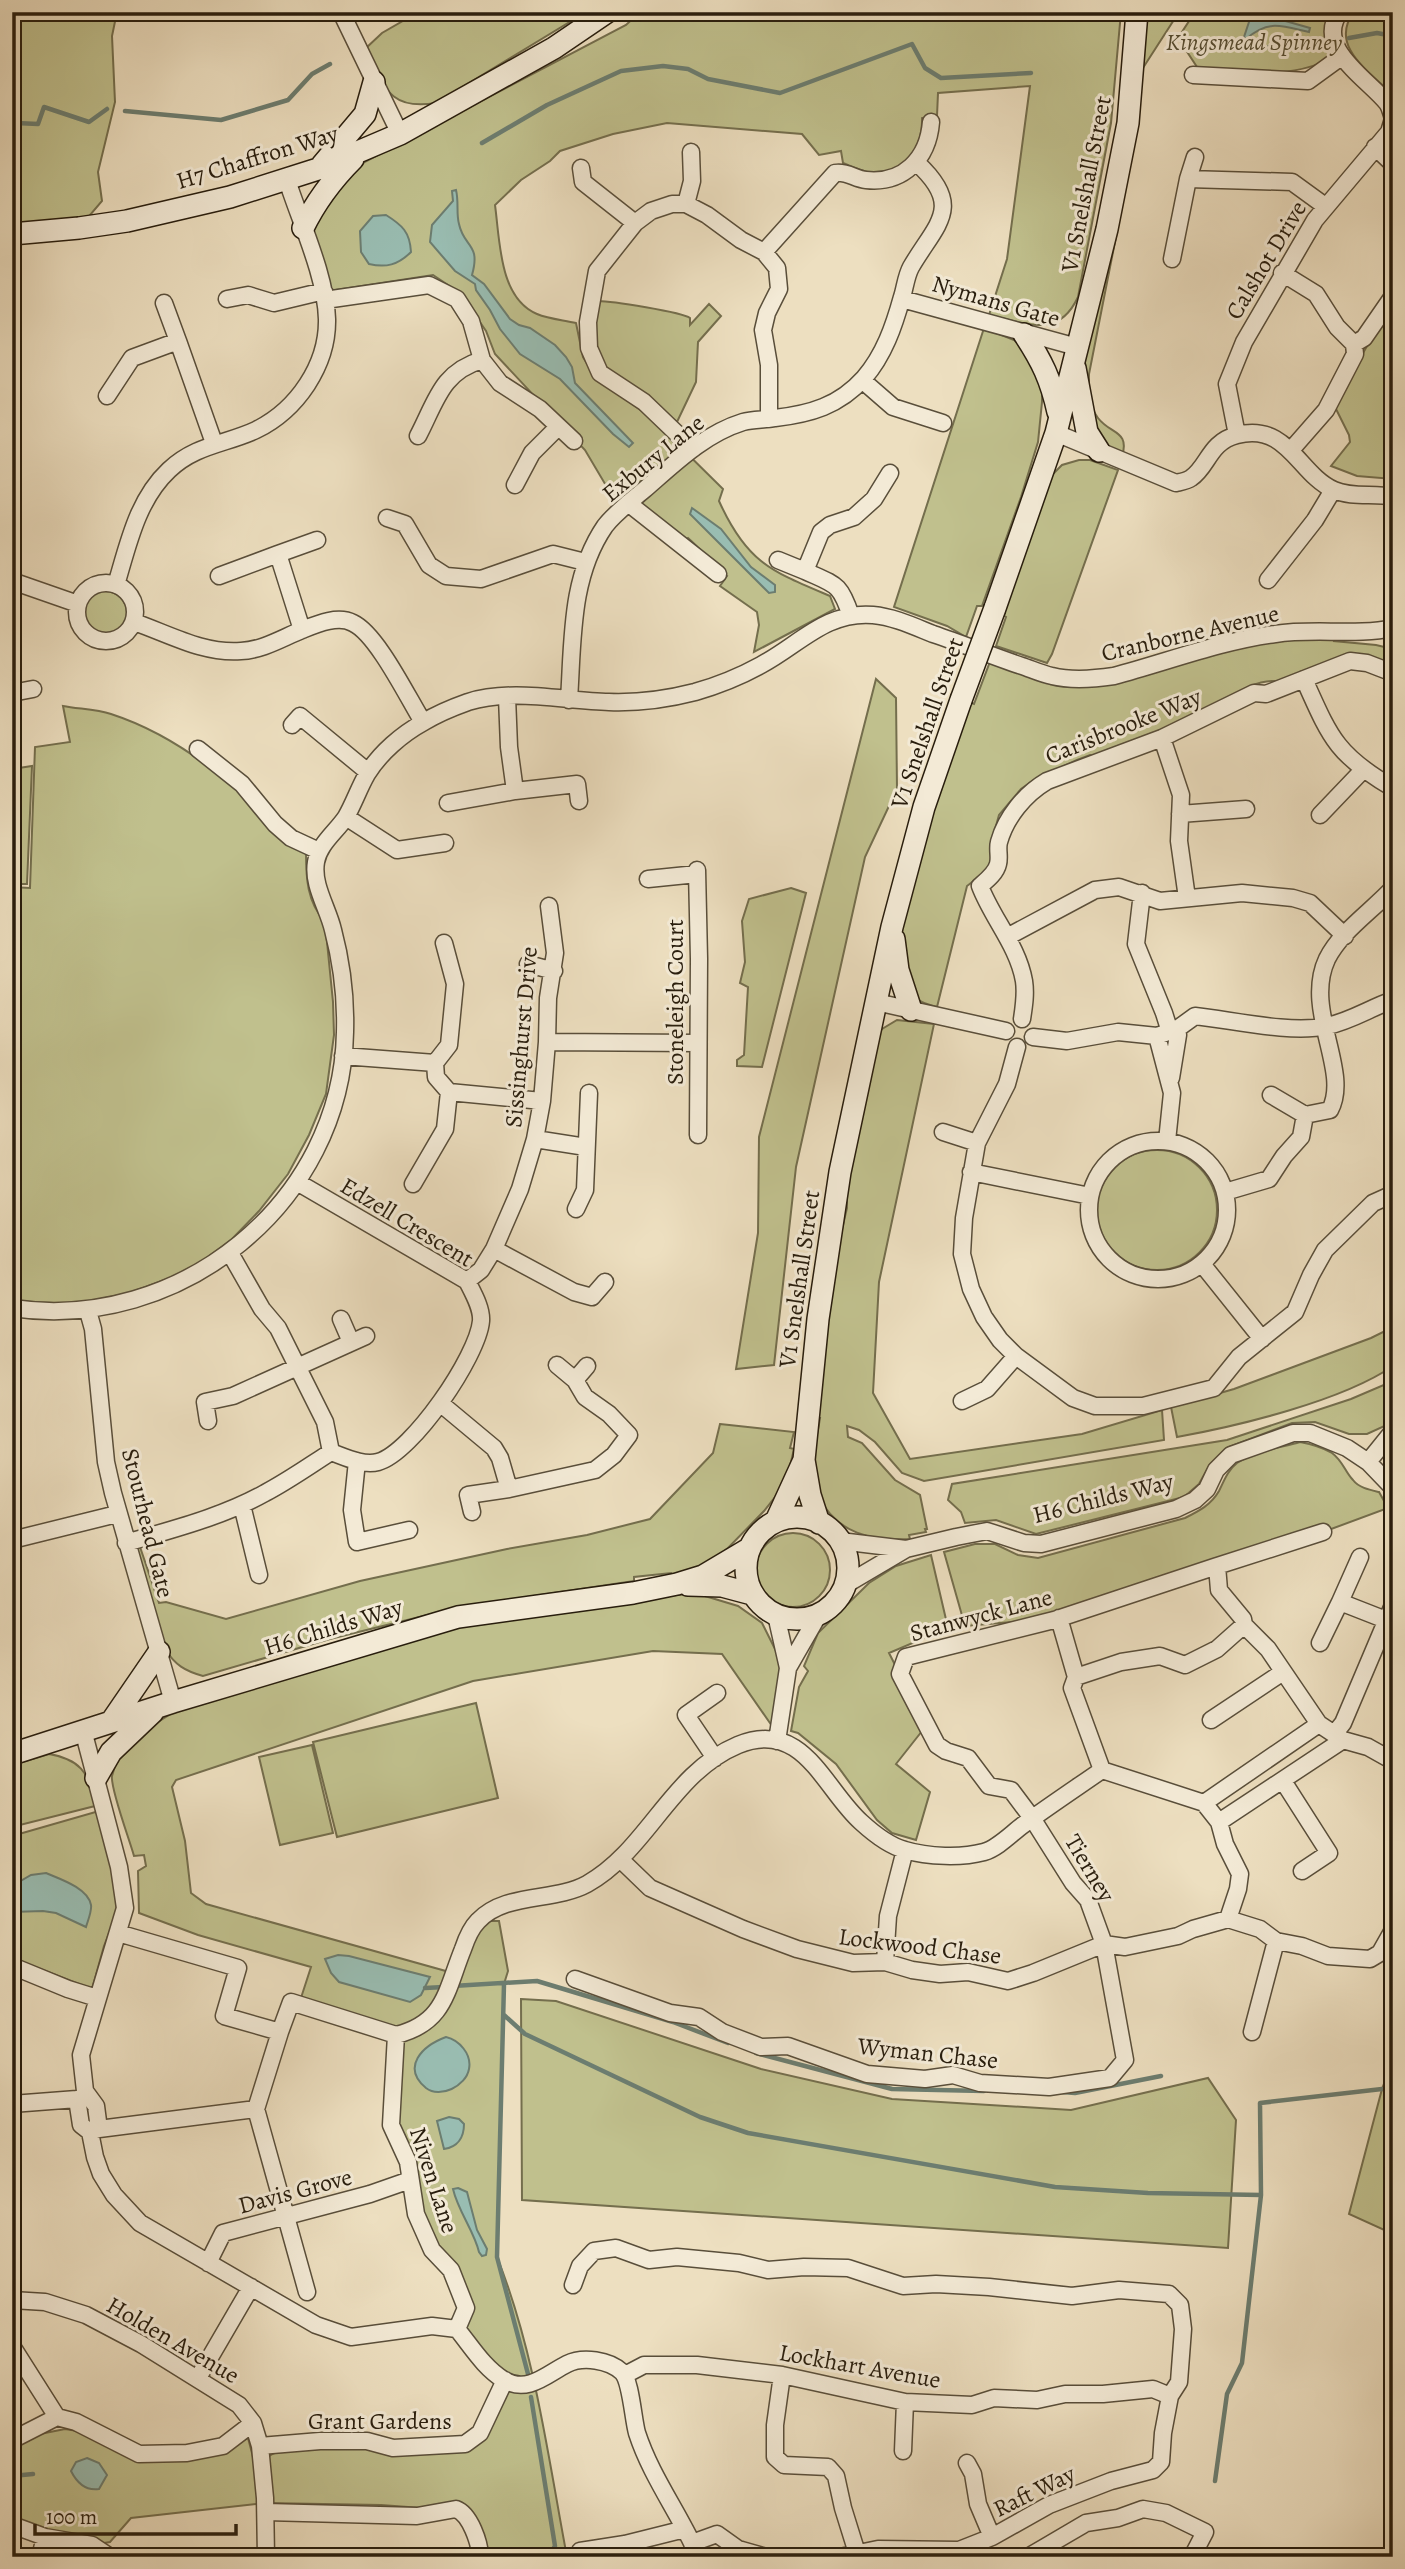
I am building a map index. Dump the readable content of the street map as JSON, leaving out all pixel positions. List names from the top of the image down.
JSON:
{
  "streets": {
    "street": [
      "H7 Chaffron Way",
      "V1 Snelshall Street",
      "Calshot Drive",
      "Nymans Gate",
      "Exbury Lane",
      "Cranborne Avenue",
      "Carisbrooke Way",
      "Stoneleigh Court",
      "Sissinghurst Drive",
      "Edzell Crescent",
      "H6 Childs Way",
      "Stourhead Gate",
      "Stanwyck Lane",
      "Tierney",
      "Lockwood Chase",
      "Wyman Chase",
      "Niven Lane",
      "Davis Grove",
      "Holden Avenue",
      "Lockhart Avenue",
      "Grant Gardens",
      "Raft Way"
    ]
  },
  "crossings": [
    ["V1 Snelshall Street", "Nymans Gate"],
    ["V1 Snelshall Street", "H6 Childs Way"],
    ["Nymans Gate", "Exbury Lane"],
    ["Exbury Lane", "Cranborne Avenue"],
    ["Sissinghurst Drive", "Edzell Crescent"],
    ["H6 Childs Way", "Stourhead Gate"],
    ["Stanwyck Lane", "Tierney"],
    ["Tierney", "Lockwood Chase"],
    ["Tierney", "Wyman Chase"],
    ["Lockwood Chase", "Wyman Chase"],
    ["Niven Lane", "Davis Grove"],
    ["Holden Avenue", "Grant Gardens"],
    ["Lockhart Avenue", "Raft Way"]
  ],
  "parks": ["Kingsmead Spinney"],
  "scale_bar": "100 m"
}
